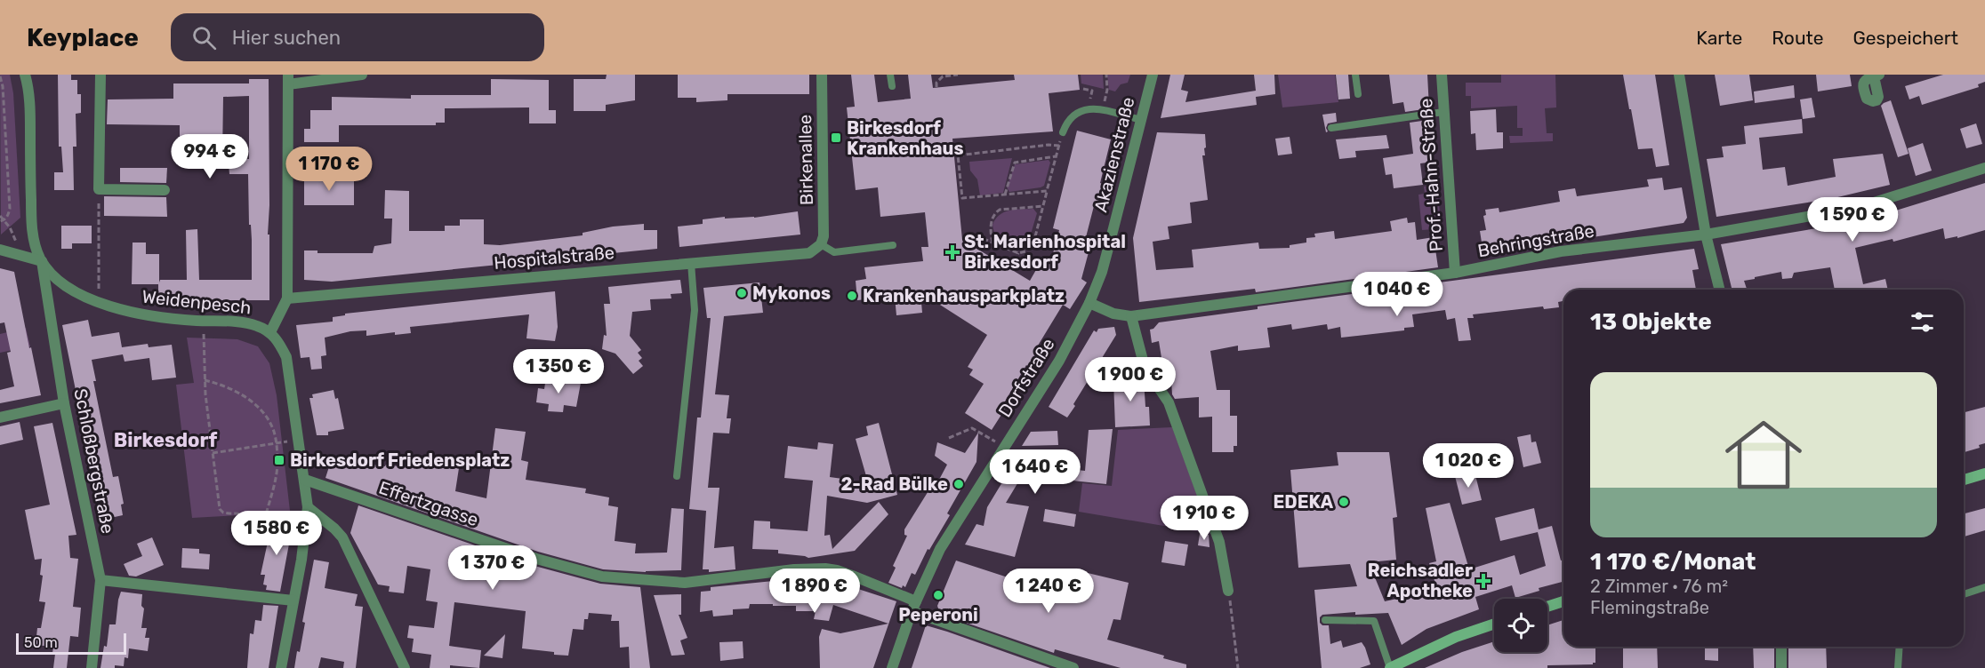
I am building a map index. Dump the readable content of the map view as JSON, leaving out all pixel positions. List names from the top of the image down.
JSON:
{
  "streets": {
    "street": [
      "Akazienstraße",
      "Birkenallee",
      "Prof.-Hahn-Straße",
      "Behringstraße",
      "Hospitalstraße",
      "Weidenpesch",
      "Dorfstraße",
      "Schloßbergstraße",
      "Effertzgasse"
    ]
  },
  "crossings": [
    ["Akazienstraße", "Behringstraße"],
    ["Akazienstraße", "Dorfstraße"],
    ["Birkenallee", "Hospitalstraße"],
    ["Prof.-Hahn-Straße", "Behringstraße"],
    ["Behringstraße", "Dorfstraße"],
    ["Weidenpesch", "Schloßbergstraße"],
    ["Weidenpesch", "Effertzgasse"],
    ["Dorfstraße", "Effertzgasse"]
  ],
  "districts": ["Birkesdorf"],
  "places": {
    "transit": ["Birkesdorf Krankenhaus", "Birkesdorf Friedensplatz"],
    "health": ["St. Marienhospital Birkesdorf", "Reichsadler Apotheke"],
    "other": [
      "Mykonos",
      "Krankenhausparkplatz",
      "2-Rad Bülke",
      "EDEKA",
      "Peperoni"
    ]
  },
  "scale_bar": "50 m",
  "page": {
    "header": "Keyplace",
    "search": "Hier suchen",
    "nav": ["Karte", "Route", "Gespeichert"],
    "price": [
      "994 €",
      "1 170 €",
      "1 590 €",
      "1 040 €",
      "1 350 €",
      "1 900 €",
      "1 020 €",
      "1 640 €",
      "1 910 €",
      "1 580 €",
      "1 370 €",
      "1 890 €",
      "1 240 €"
    ],
    "heading": "13 Objekte",
    "list": [
      {
        "name": "1 170 €/Monat",
        "note": "2 Zimmer · 76 m² · Flemingstraße"
      }
    ],
    "scale": "50 m"
  }
}
